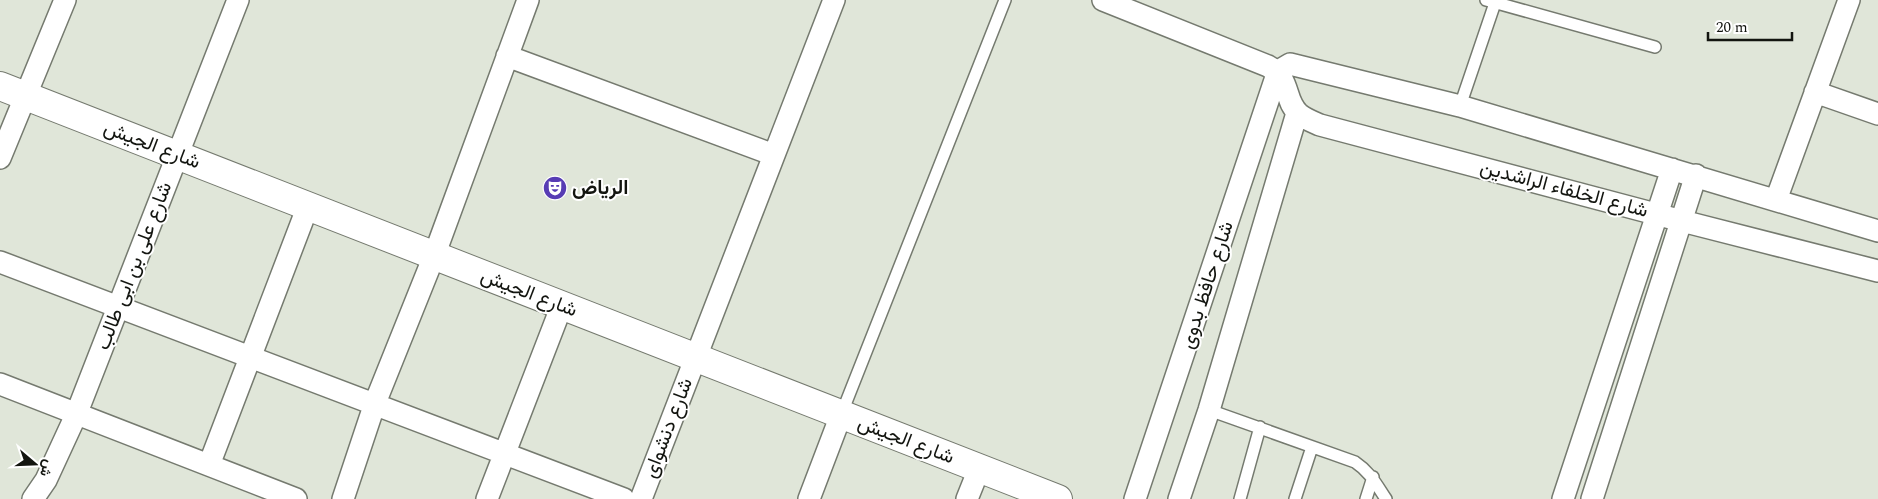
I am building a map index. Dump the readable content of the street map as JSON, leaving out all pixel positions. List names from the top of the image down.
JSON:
{
  "streets": {
    "street": [
      "شارع الجيش",
      "شارع الخلفاء الراشدين",
      "شارع على بن ابى طالب",
      "شارع حافظ بدوى",
      "شارع دنشواى"
    ]
  },
  "crossings": [
    ["شارع الجيش", "شارع على بن ابى طالب"],
    ["شارع الجيش", "شارع دنشواى"],
    ["شارع الخلفاء الراشدين", "شارع حافظ بدوى"]
  ],
  "places": {
    "theatre": ["الرياض"]
  },
  "scale_bar": "20 m",
  "north": "right"
}
